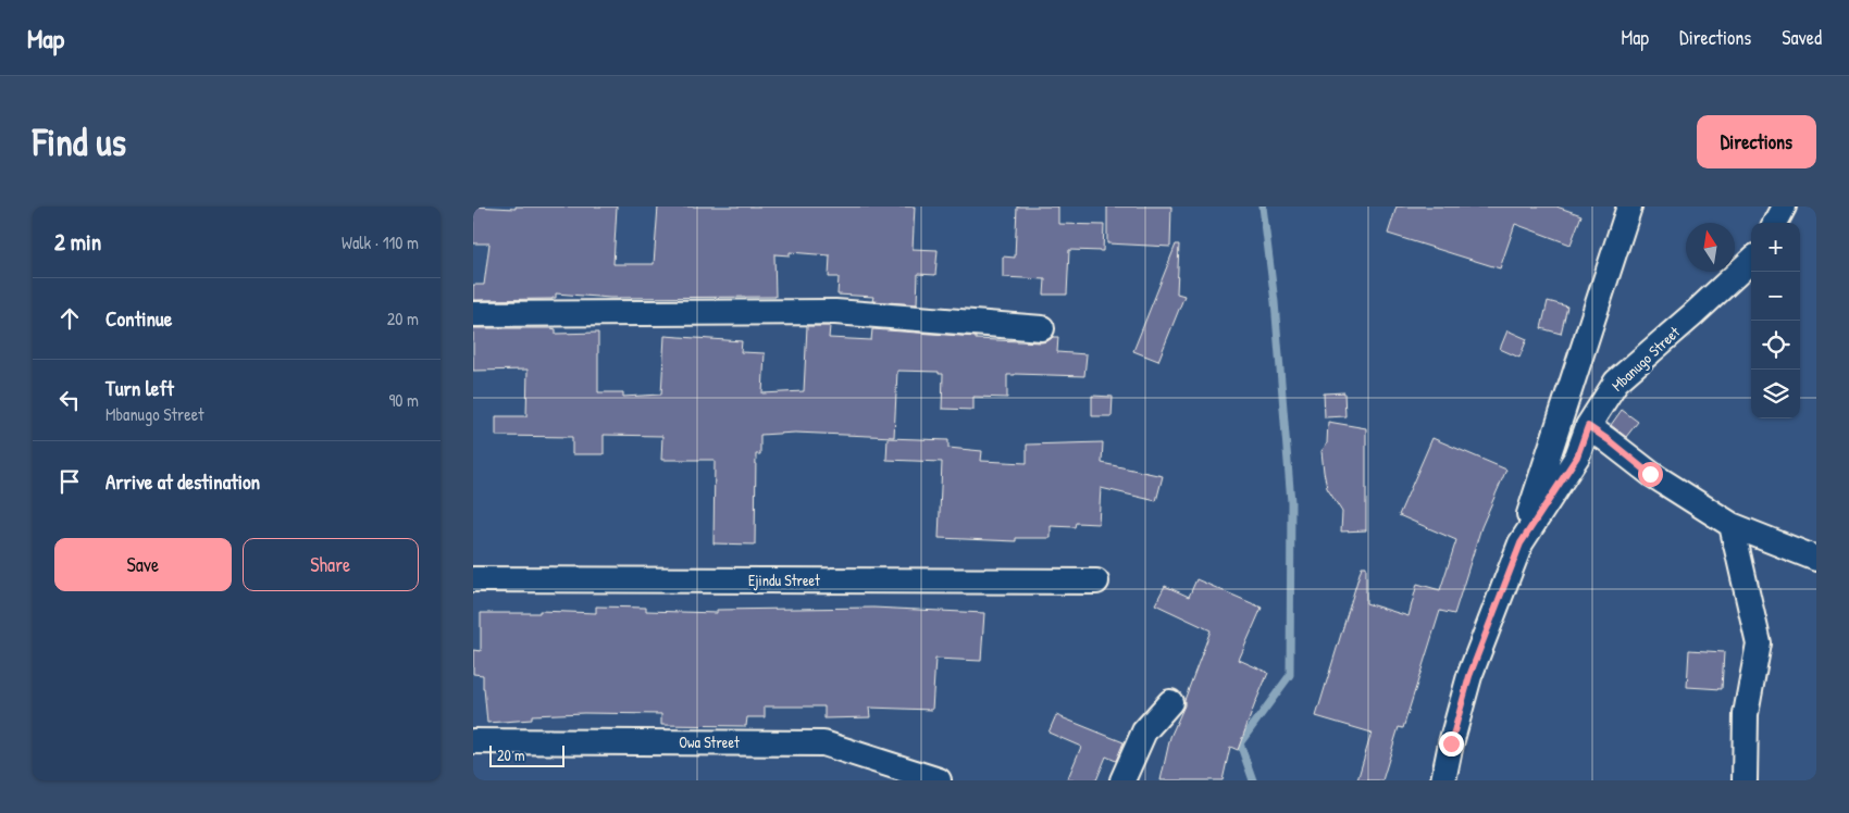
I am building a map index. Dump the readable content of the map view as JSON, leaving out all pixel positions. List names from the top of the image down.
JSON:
{
  "streets": {
    "street": ["Mbanugo Street", "Ejindu Street", "Owa Street"]
  },
  "scale_bar": "20 m",
  "north": "top",
  "page": {
    "header": "Map",
    "nav": ["Map", "Directions", "Saved"],
    "buttons": [
      "Directions",
      ["Save", "Share"]
    ],
    "title": "Find us",
    "heading": ["2 min", "Walk · 110 m"],
    "map_buttons": ["+", "−"],
    "list": [
      ["Continue", "20 m"],
      ["Turn left", "Mbanugo Street", "90 m"],
      "Arrive at destination"
    ],
    "scale": "20 m"
  }
}
